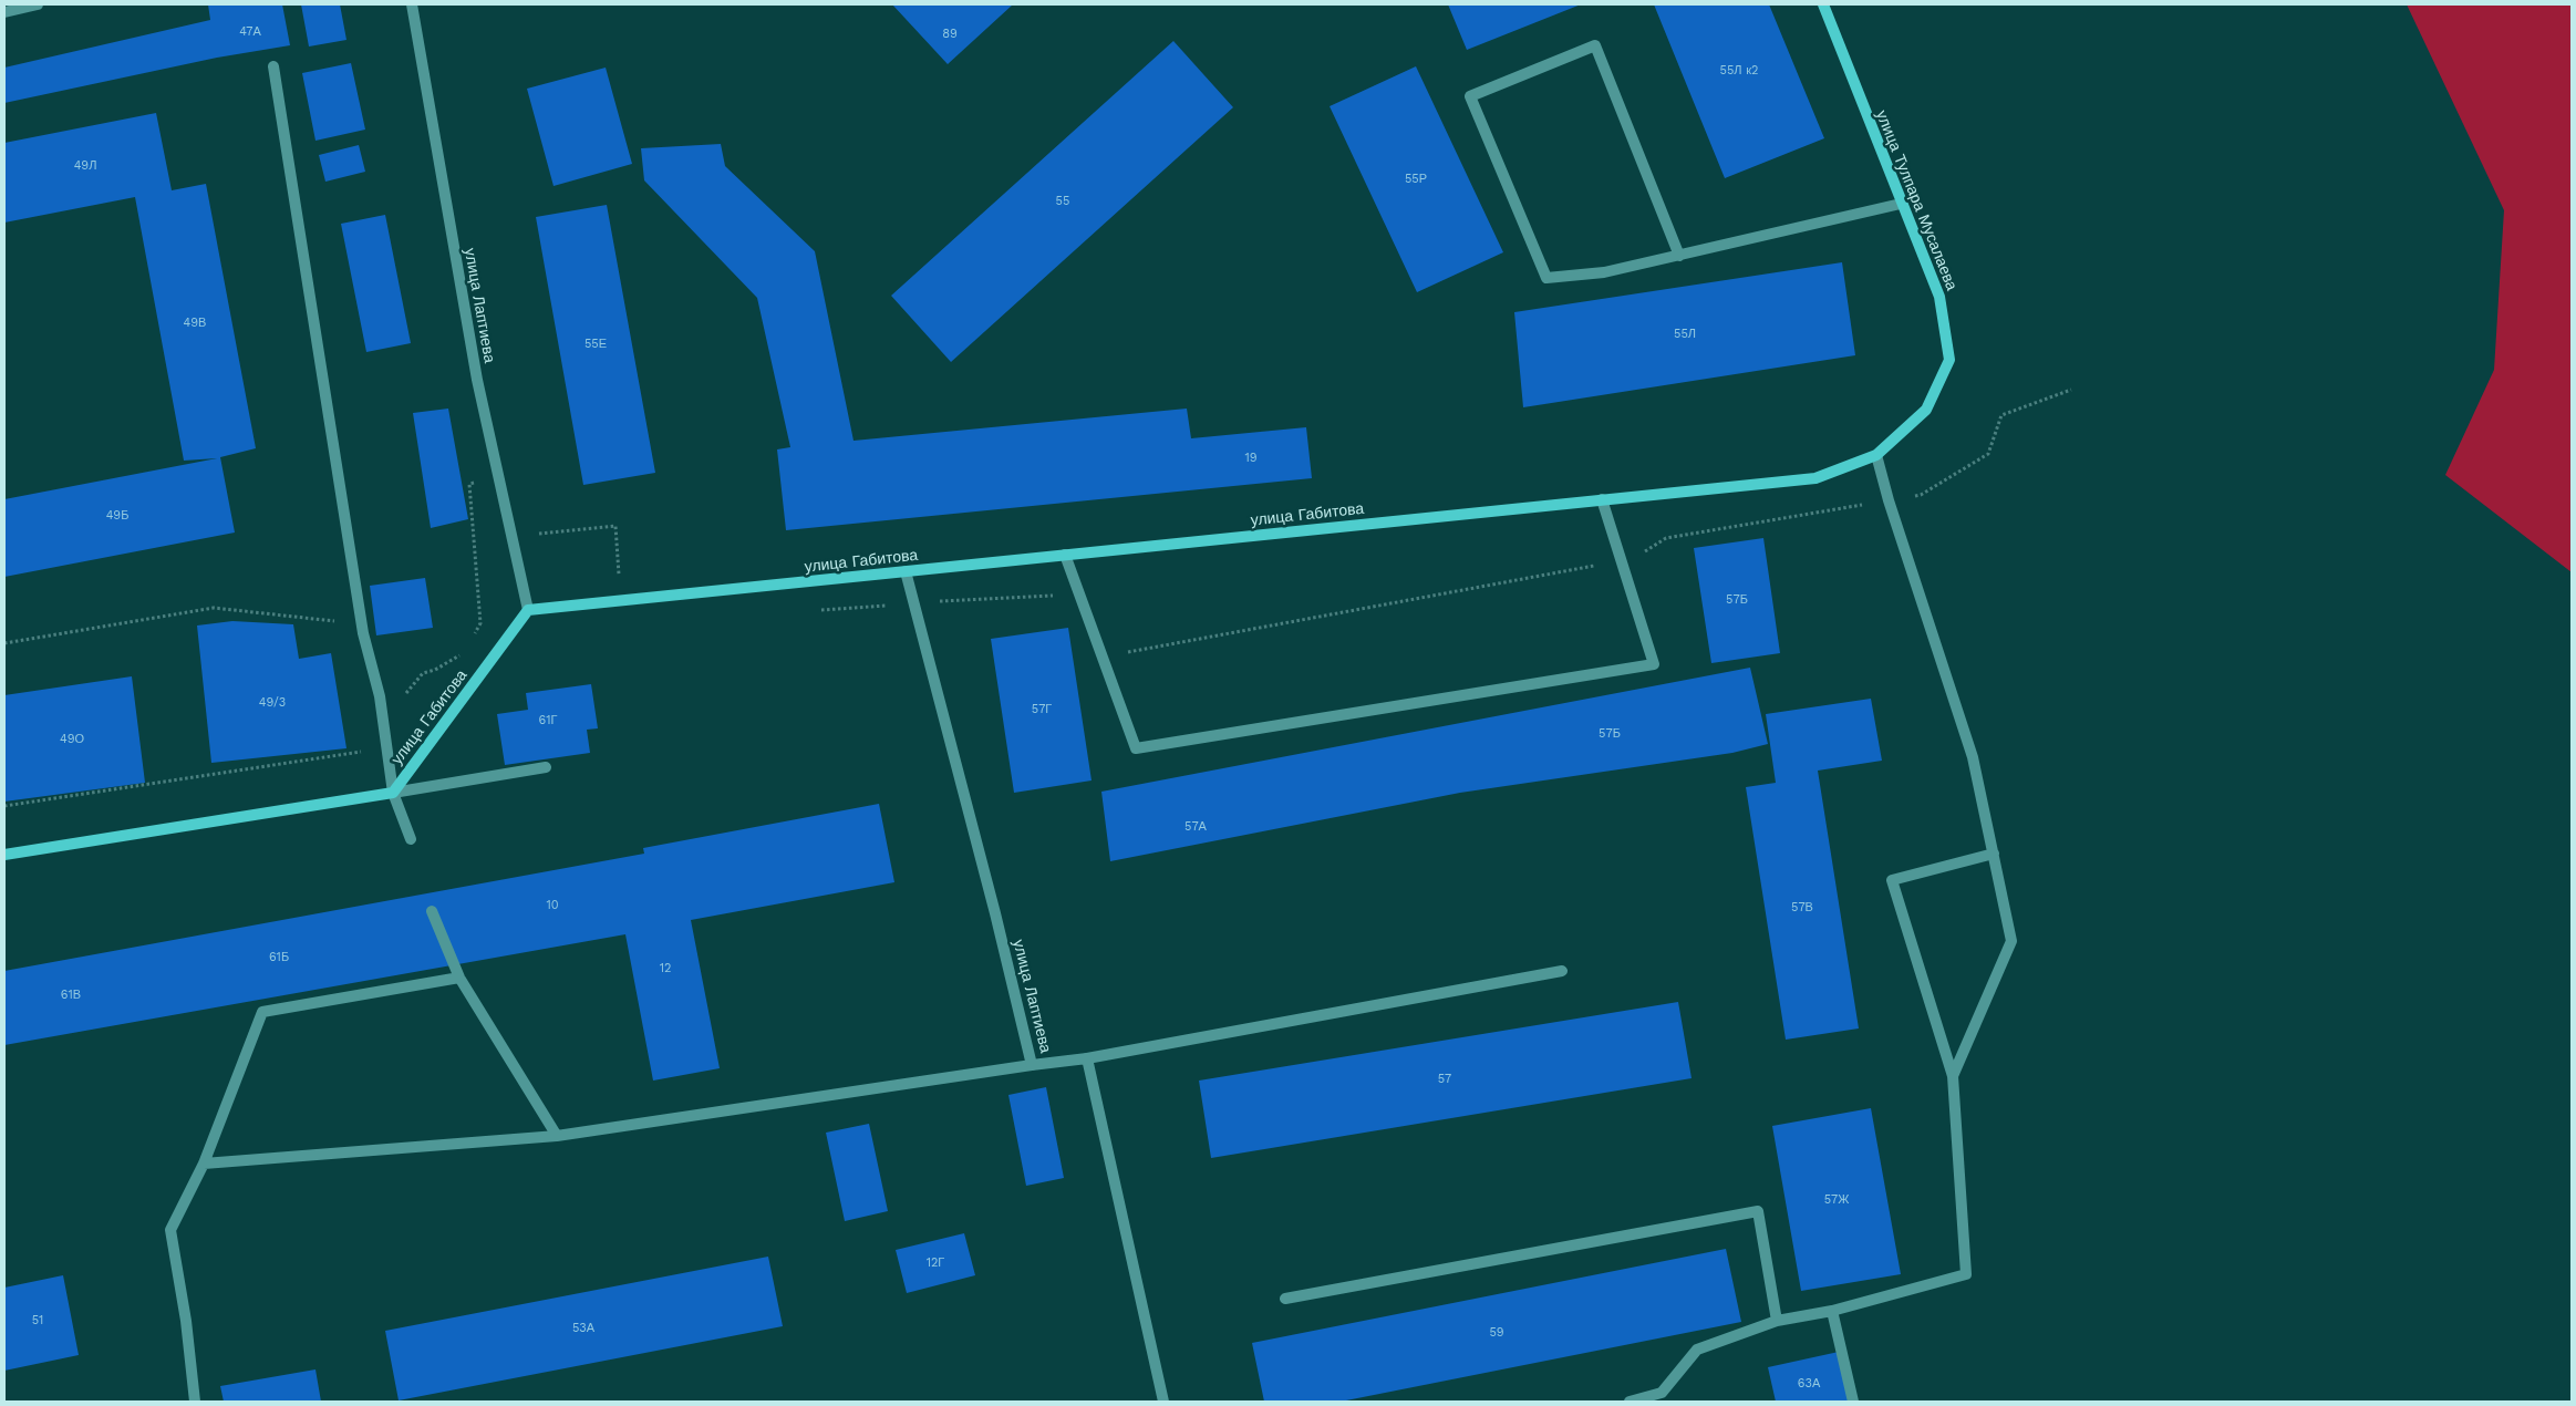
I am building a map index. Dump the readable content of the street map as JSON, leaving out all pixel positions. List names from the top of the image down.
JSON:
{
  "streets": {
    "street": ["улица Тулпара Мусалаева", "улица Лаптиева", "улица Габитова"]
  },
  "crossings": [
    ["улица Тулпара Мусалаева", "улица Габитова"],
    ["улица Лаптиева", "улица Габитова"]
  ],
  "house_numbers": [
    "47А",
    "89",
    "55Л к2",
    "49Л",
    "55Р",
    "55",
    "49В",
    "55Л",
    "55Е",
    "19",
    "49Б",
    "57Б",
    "49/3",
    "57Г",
    "61Г",
    "57Б",
    "49О",
    "57А",
    "10",
    "57В",
    "61Б",
    "12",
    "61В",
    "57",
    "57Ж",
    "12Г",
    "51",
    "53А",
    "59",
    "63А"
  ]
}
